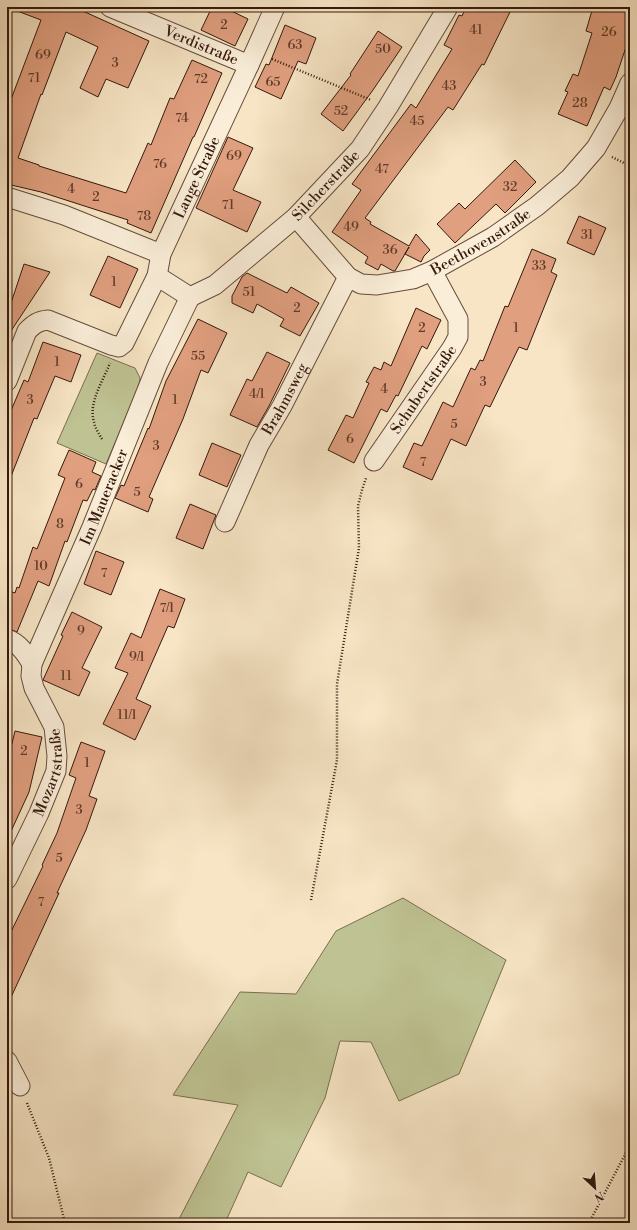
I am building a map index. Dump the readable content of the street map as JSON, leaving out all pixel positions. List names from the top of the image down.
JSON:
{
  "streets": {
    "street": [
      "Verdistraße",
      "Lange Straße",
      "Silcherstraße",
      "Beethovenstraße",
      "Schubertstraße",
      "Brahmsweg",
      "Im Maueracker",
      "Mozartstraße"
    ]
  },
  "crossings": [
    ["Verdistraße", "Lange Straße"],
    ["Silcherstraße", "Beethovenstraße"],
    ["Silcherstraße", "Im Maueracker"],
    ["Beethovenstraße", "Schubertstraße"],
    ["Beethovenstraße", "Brahmsweg"],
    ["Im Maueracker", "Mozartstraße"]
  ],
  "house_numbers": [
    "2",
    "41",
    "26",
    "63",
    "50",
    "69",
    "3",
    "71",
    "72",
    "65",
    "43",
    "28",
    "52",
    "74",
    "45",
    "69",
    "76",
    "47",
    "32",
    "4",
    "2",
    "71",
    "78",
    "49",
    "31",
    "36",
    "33",
    "1",
    "51",
    "2",
    "2",
    "1",
    "55",
    "1",
    "3",
    "4",
    "4/1",
    "3",
    "1",
    "5",
    "6",
    "3",
    "7",
    "6",
    "5",
    "8",
    "10",
    "7",
    "7/1",
    "9",
    "9/1",
    "11",
    "11/1",
    "2",
    "1",
    "3",
    "5",
    "7"
  ],
  "north": "bottom right"
}
